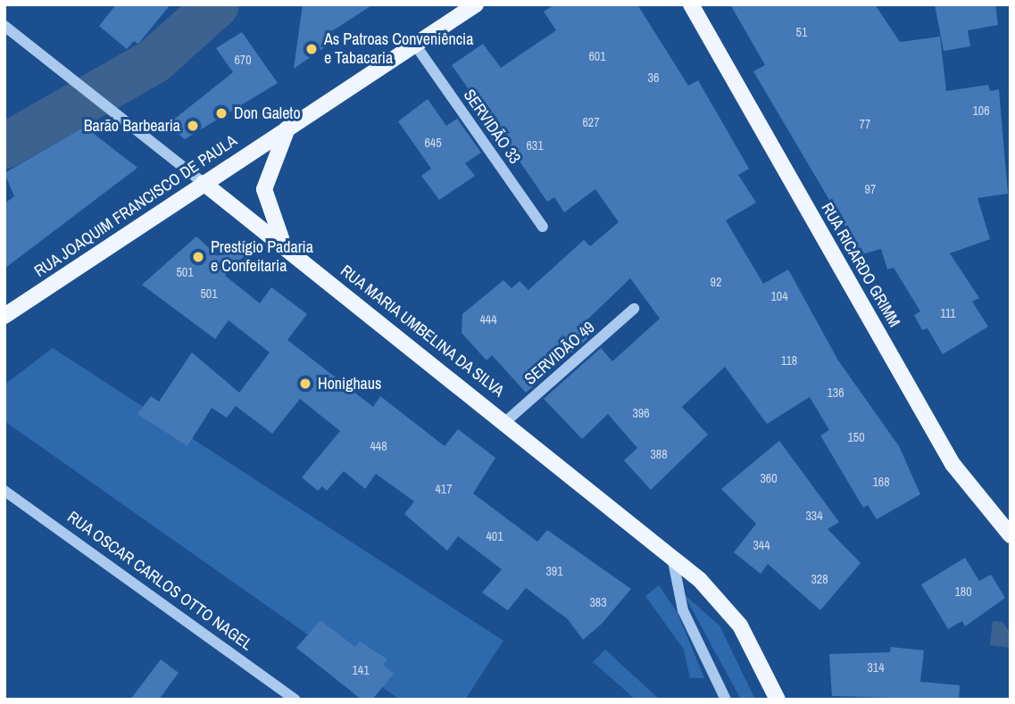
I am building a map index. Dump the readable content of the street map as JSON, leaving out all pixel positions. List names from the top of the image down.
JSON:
{
  "streets": {
    "main road": ["RUA JOAQUIM FRANCISCO DE PAULA", "RUA RICARDO GRIMM", "RUA MARIA UMBELINA DA SILVA"],
    "street": ["SERVIDÃO 33", "SERVIDÃO 49", "RUA OSCAR CARLOS OTTO NAGEL"]
  },
  "crossings": [
    ["SERVIDÃO 33", "RUA JOAQUIM FRANCISCO DE PAULA"],
    ["RUA JOAQUIM FRANCISCO DE PAULA", "RUA MARIA UMBELINA DA SILVA"],
    ["RUA MARIA UMBELINA DA SILVA", "SERVIDÃO 49"]
  ],
  "places": [
    "As Patroas Conveniência e Tabacaria",
    "Don Galeto",
    "Barão Barbearia",
    "Prestígio Padaria e Confeitaria",
    "Honighaus"
  ],
  "house_numbers": [
    "51",
    "601",
    "670",
    "36",
    "106",
    "627",
    "77",
    "645",
    "631",
    "97",
    "501",
    "92",
    "501",
    "104",
    "111",
    "444",
    "118",
    "136",
    "396",
    "150",
    "448",
    "388",
    "360",
    "168",
    "417",
    "334",
    "401",
    "344",
    "391",
    "328",
    "180",
    "383",
    "314",
    "141"
  ]
}
